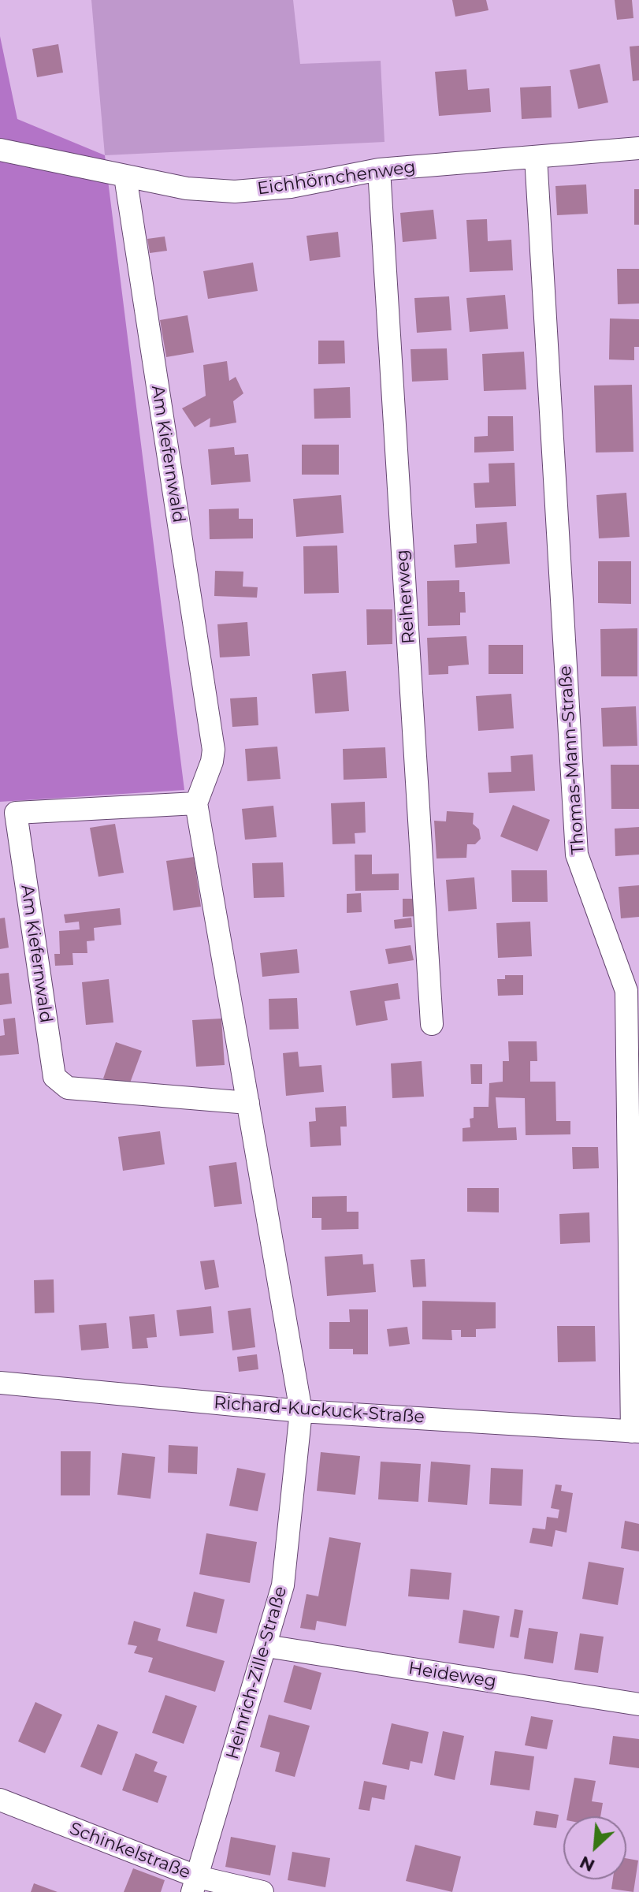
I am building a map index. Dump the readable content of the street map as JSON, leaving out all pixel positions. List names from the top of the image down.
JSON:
{
  "streets": {
    "street": [
      "Eichhörnchenweg",
      "Am Kiefernwald",
      "Reiherweg",
      "Thomas-Mann-Straße",
      "Richard-Kuckuck-Straße",
      "Heinrich-Zille-Straße",
      "Heideweg",
      "Schinkelstraße"
    ]
  },
  "crossings": [
    ["Eichhörnchenweg", "Am Kiefernwald"],
    ["Eichhörnchenweg", "Reiherweg"],
    ["Eichhörnchenweg", "Thomas-Mann-Straße"],
    ["Thomas-Mann-Straße", "Richard-Kuckuck-Straße"],
    ["Richard-Kuckuck-Straße", "Heinrich-Zille-Straße"],
    ["Heinrich-Zille-Straße", "Heideweg"],
    ["Heinrich-Zille-Straße", "Schinkelstraße"]
  ],
  "north": "bottom left"
}
